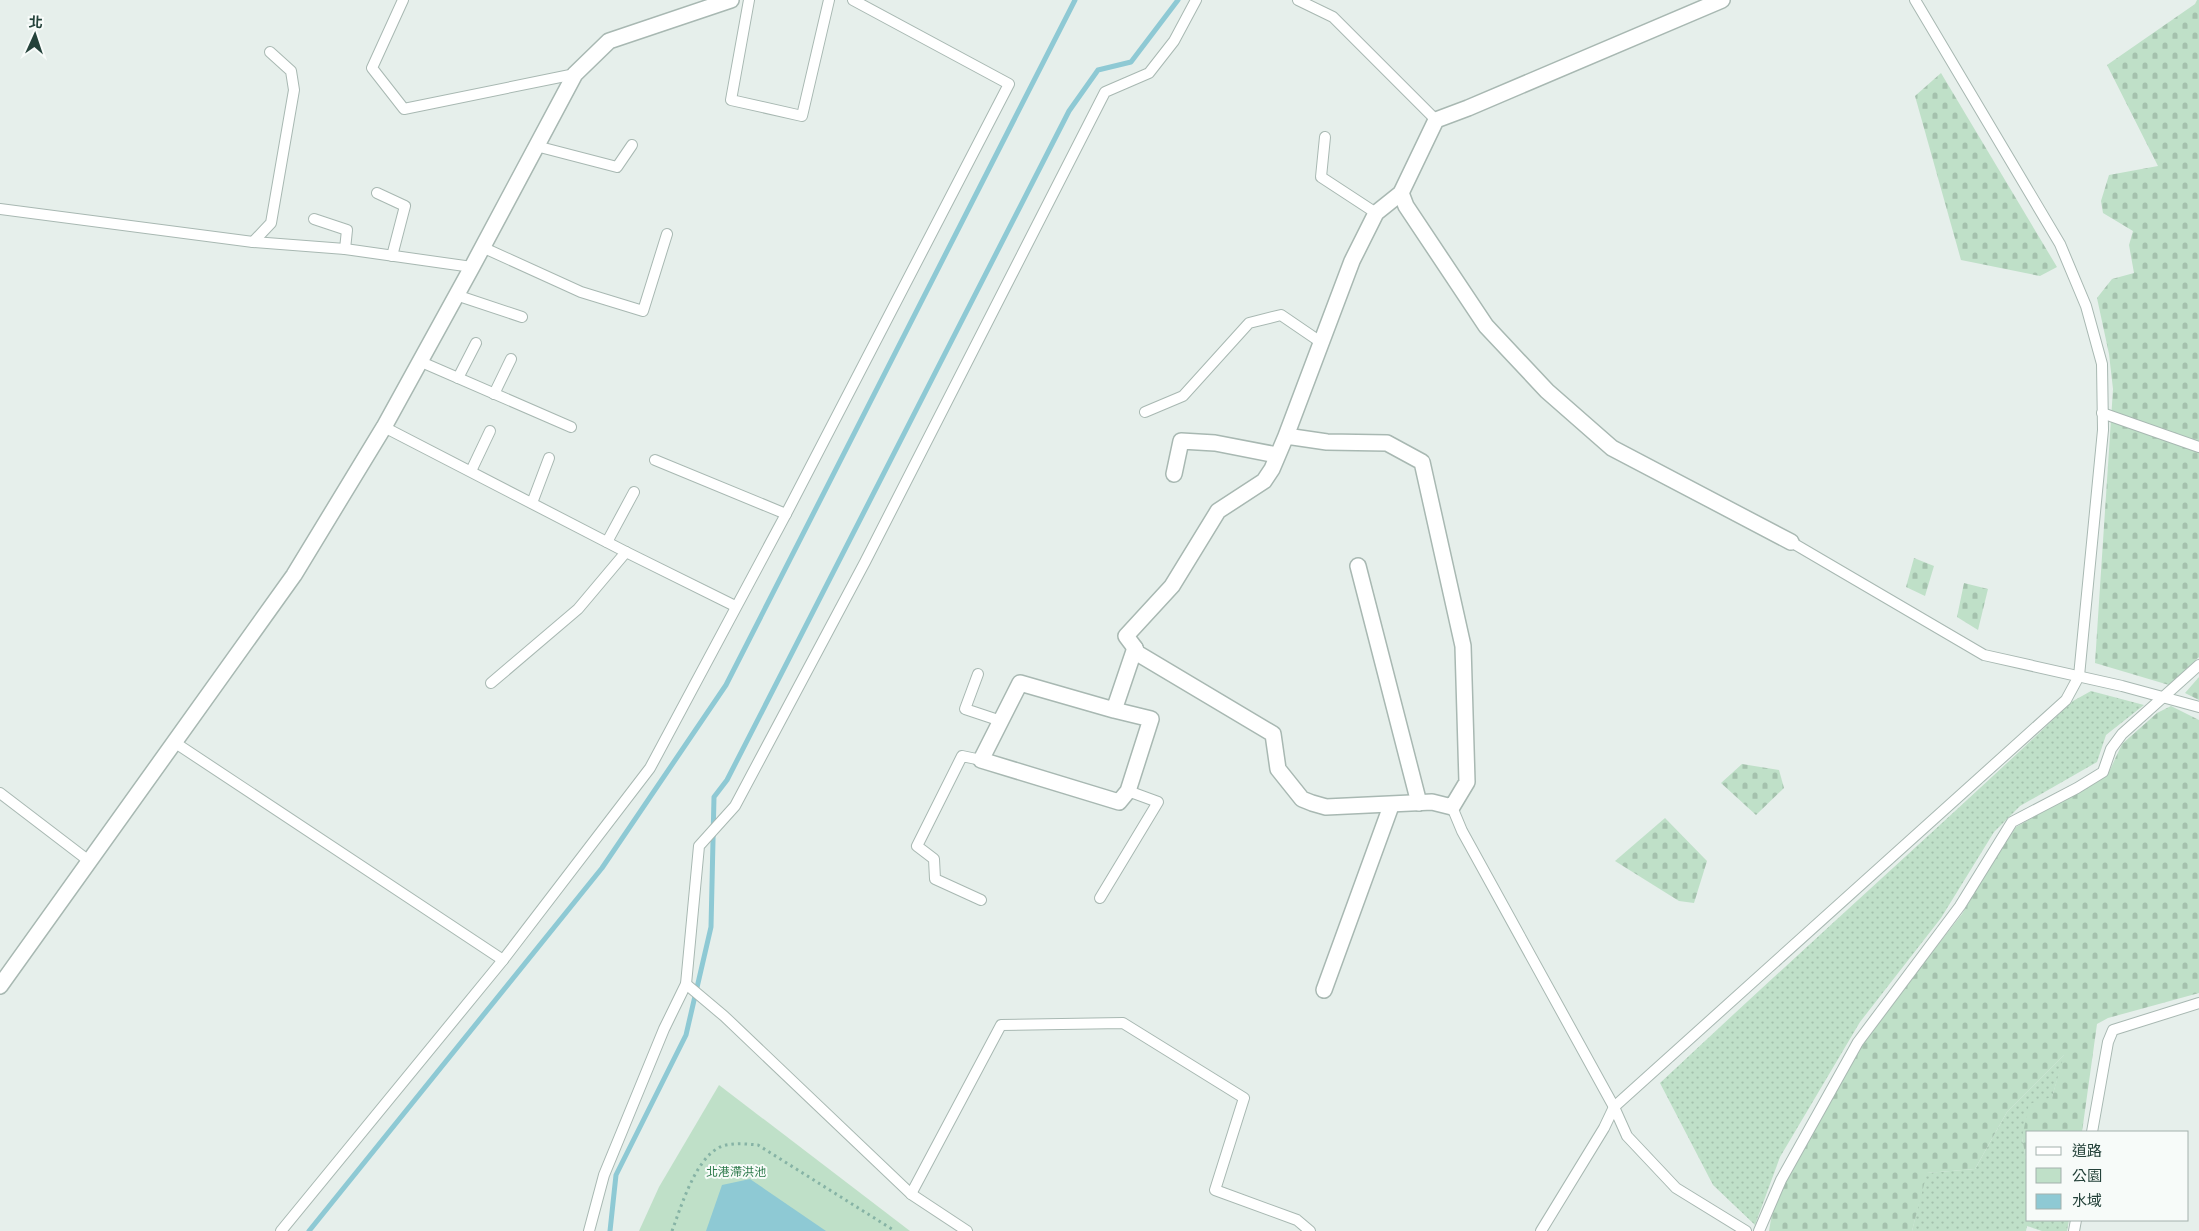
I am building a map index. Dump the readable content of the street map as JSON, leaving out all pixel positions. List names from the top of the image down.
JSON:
{
  "parks": ["北港滯洪池"],
  "legend": ["道路", "公園", "水域"],
  "north": "top"
}
